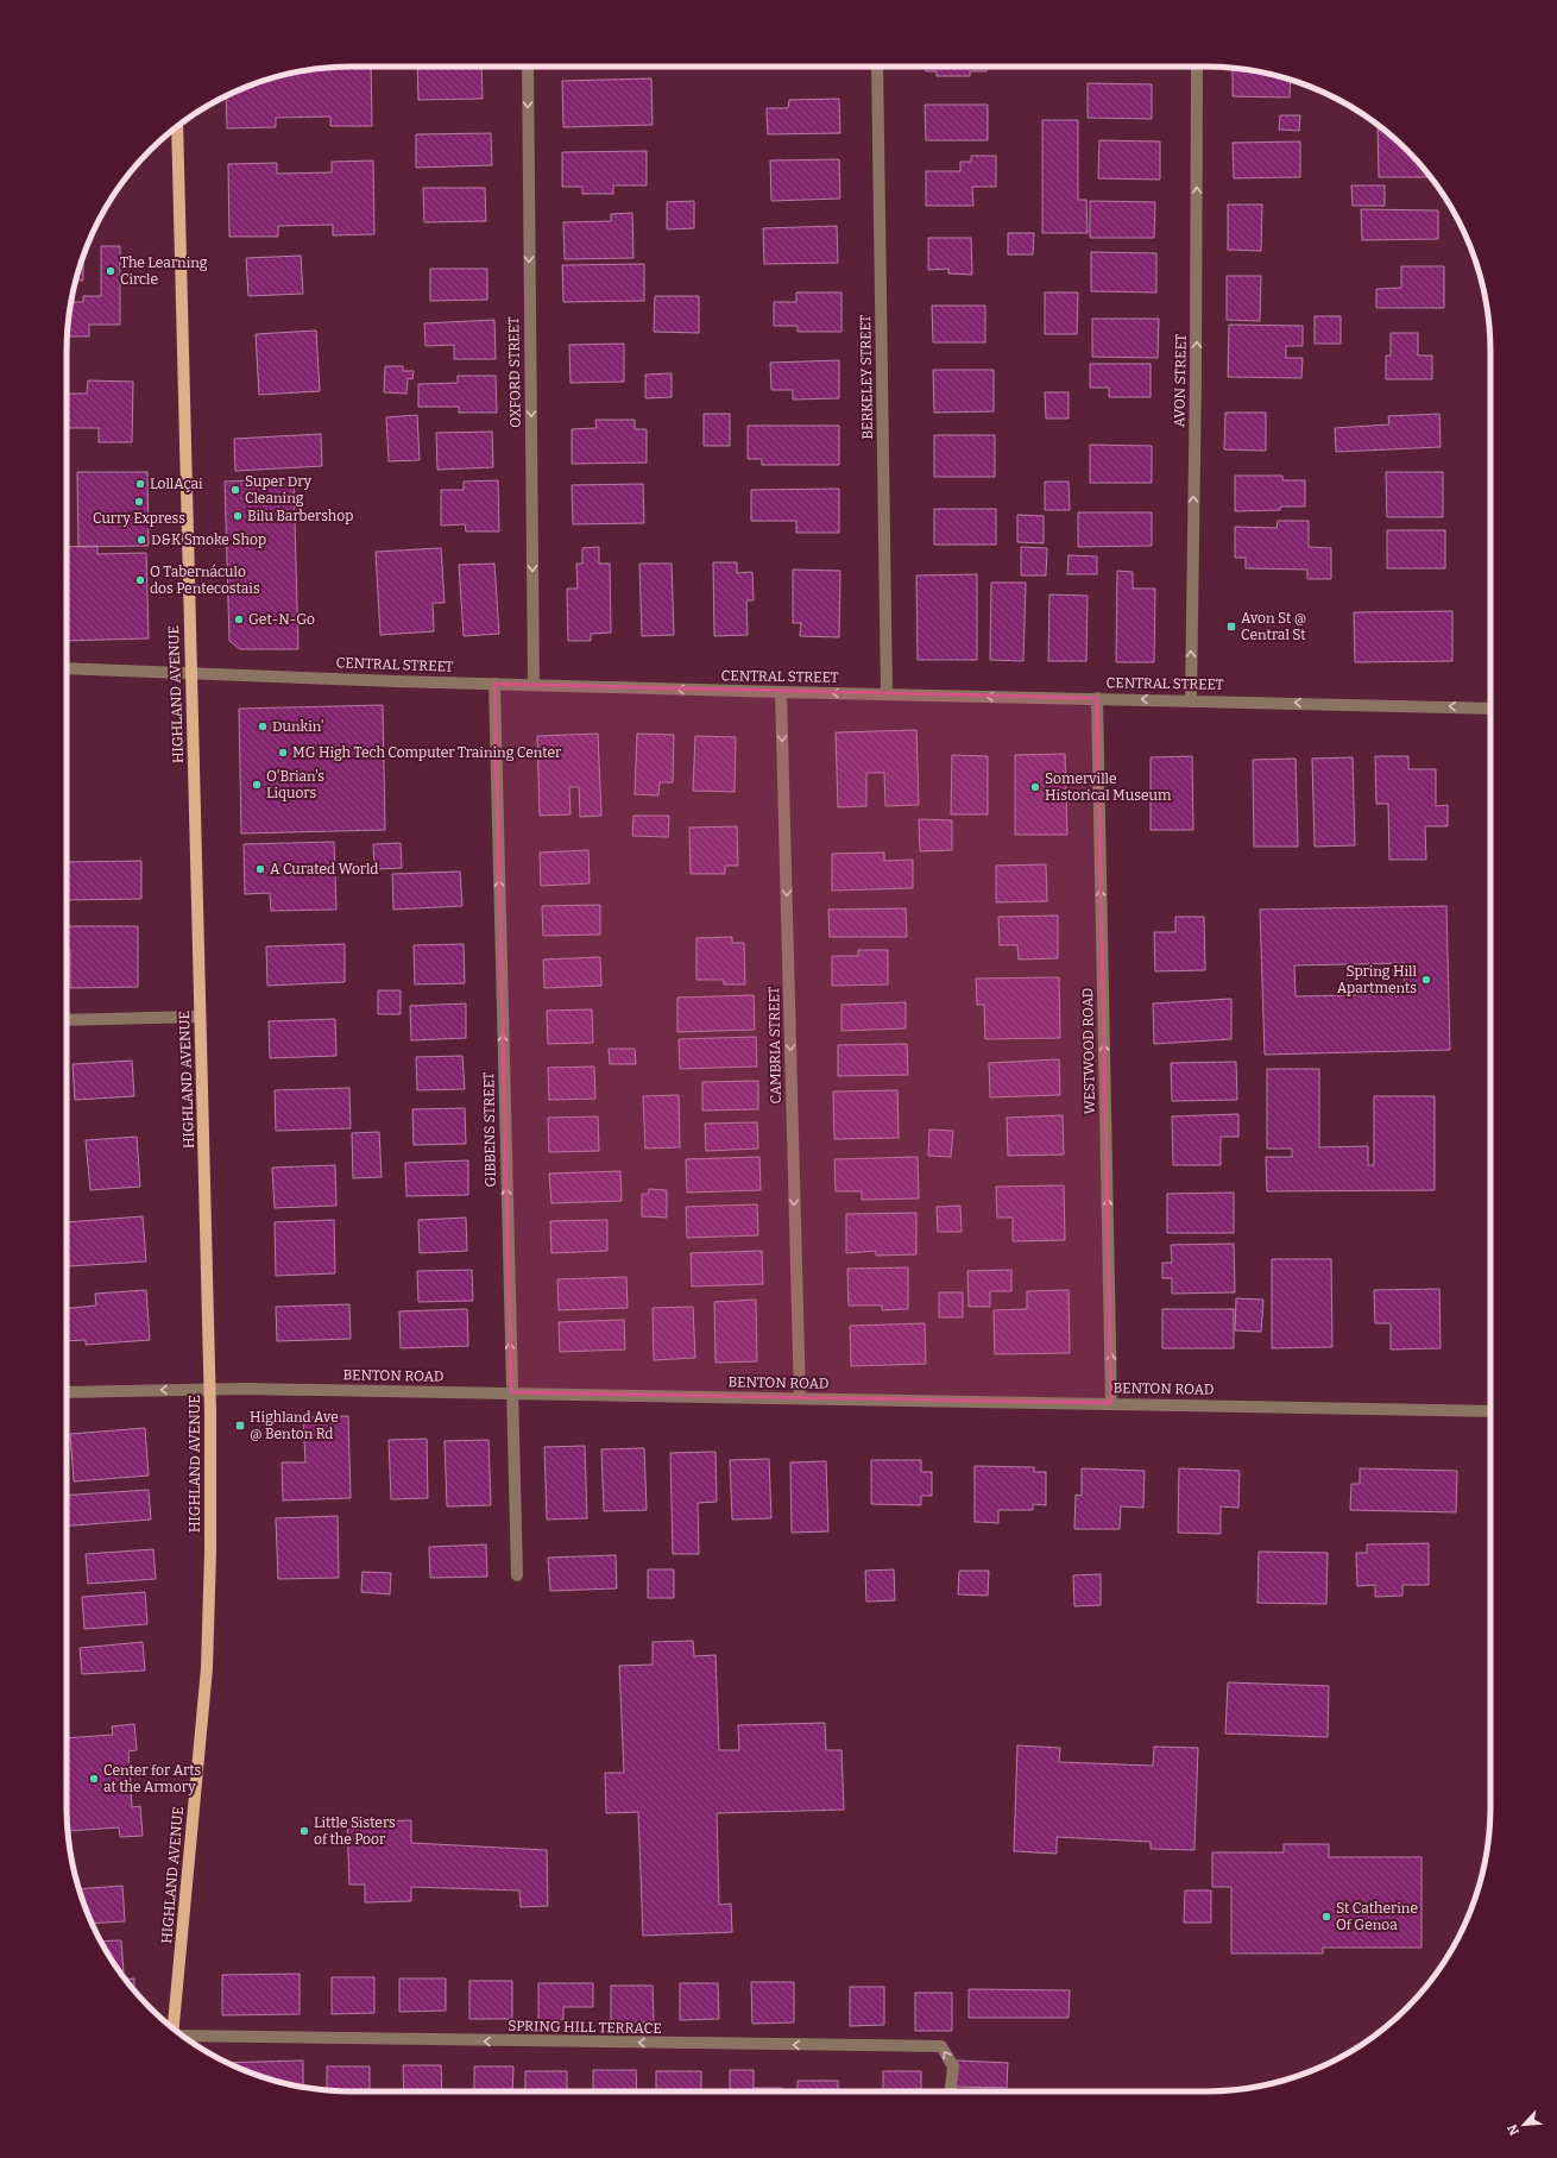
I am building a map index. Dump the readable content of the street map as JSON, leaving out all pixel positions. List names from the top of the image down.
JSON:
{
  "streets": {
    "main road": ["HIGHLAND AVENUE"],
    "street": [
      "OXFORD STREET",
      "BERKELEY STREET",
      "AVON STREET",
      "CENTRAL STREET",
      "CAMBRIA STREET",
      "WESTWOOD ROAD",
      "GIBBENS STREET",
      "BENTON ROAD",
      "SPRING HILL TERRACE"
    ]
  },
  "crossings": [
    ["OXFORD STREET", "CENTRAL STREET"],
    ["BERKELEY STREET", "CENTRAL STREET"],
    ["AVON STREET", "CENTRAL STREET"],
    ["CENTRAL STREET", "HIGHLAND AVENUE"],
    ["CENTRAL STREET", "CAMBRIA STREET"],
    ["CENTRAL STREET", "WESTWOOD ROAD"],
    ["CENTRAL STREET", "GIBBENS STREET"],
    ["HIGHLAND AVENUE", "BENTON ROAD"],
    ["CAMBRIA STREET", "BENTON ROAD"],
    ["WESTWOOD ROAD", "BENTON ROAD"],
    ["GIBBENS STREET", "BENTON ROAD"]
  ],
  "one_way": [
    "OXFORD STREET",
    "AVON STREET",
    "CENTRAL STREET",
    "CAMBRIA STREET",
    "WESTWOOD ROAD",
    "GIBBENS STREET",
    "SPRING HILL TERRACE"
  ],
  "places": {
    "other": [
      "The Learning Circle",
      "LollAçai",
      "Super Dry Cleaning",
      "Curry Express",
      "Bilu Barbershop",
      "D&K Smoke Shop",
      "O Tabernáculo dos Pentecostais",
      "Get-N-Go",
      "Dunkin'",
      "MG High Tech Computer Training Center",
      "O'Brian's Liquors",
      "Somerville Historical Museum",
      "A Curated World",
      "Spring Hill Apartments",
      "Center for Arts at the Armory",
      "Little Sisters of the Poor",
      "St Catherine Of Genoa"
    ],
    "transit": ["Avon St @ Central St", "Highland Ave @ Benton Rd"]
  },
  "north": "bottom left"
}
